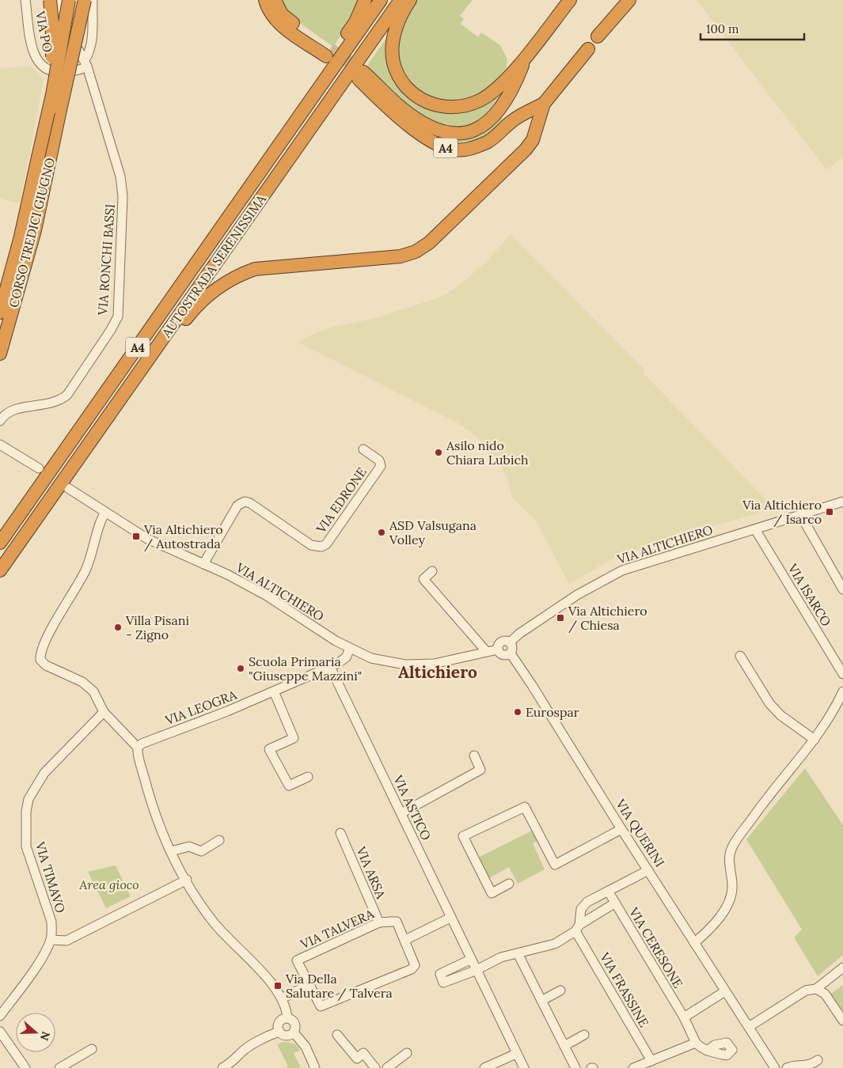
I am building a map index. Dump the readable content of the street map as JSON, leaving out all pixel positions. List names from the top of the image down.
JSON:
{
  "streets": {
    "highway": ["A4", "CORSO TREDICI GIUGNO", "AUTOSTRADA SERENISSIMA"],
    "street": [
      "VIA PO",
      "VIA RONCHI BASSI",
      "VIA EDRONE",
      "VIA ALTICHIERO",
      "VIA ISARCO",
      "VIA LEOGRA",
      "VIA ASTICO",
      "VIA QUERINI",
      "VIA ARSA",
      "VIA TIMAVO",
      "VIA TALVERA",
      "VIA CERESONE",
      "VIA FRASSINE"
    ]
  },
  "crossings": [
    ["VIA PO", "VIA RONCHI BASSI"],
    ["VIA EDRONE", "VIA ALTICHIERO"],
    ["VIA ALTICHIERO", "VIA ISARCO"],
    ["VIA ALTICHIERO", "VIA LEOGRA"],
    ["VIA ALTICHIERO", "VIA QUERINI"],
    ["VIA LEOGRA", "VIA ASTICO"],
    ["VIA ARSA", "VIA TALVERA"]
  ],
  "districts": ["Altichiero"],
  "parks": ["Area gioco"],
  "places": {
    "other": [
      "Asilo nido Chiara Lubich",
      "ASD Valsugana Volley",
      "Villa Pisani - Zigno",
      "Scuola Primaria \"Giuseppe Mazzini\"",
      "Eurospar"
    ],
    "transit": [
      "Via Altichiero / Isarco",
      "Via Altichiero / Autostrada",
      "Via Altichiero / Chiesa",
      "Via Della Salutare / Talvera"
    ]
  },
  "scale_bar": "100 m",
  "north": "right"
}
